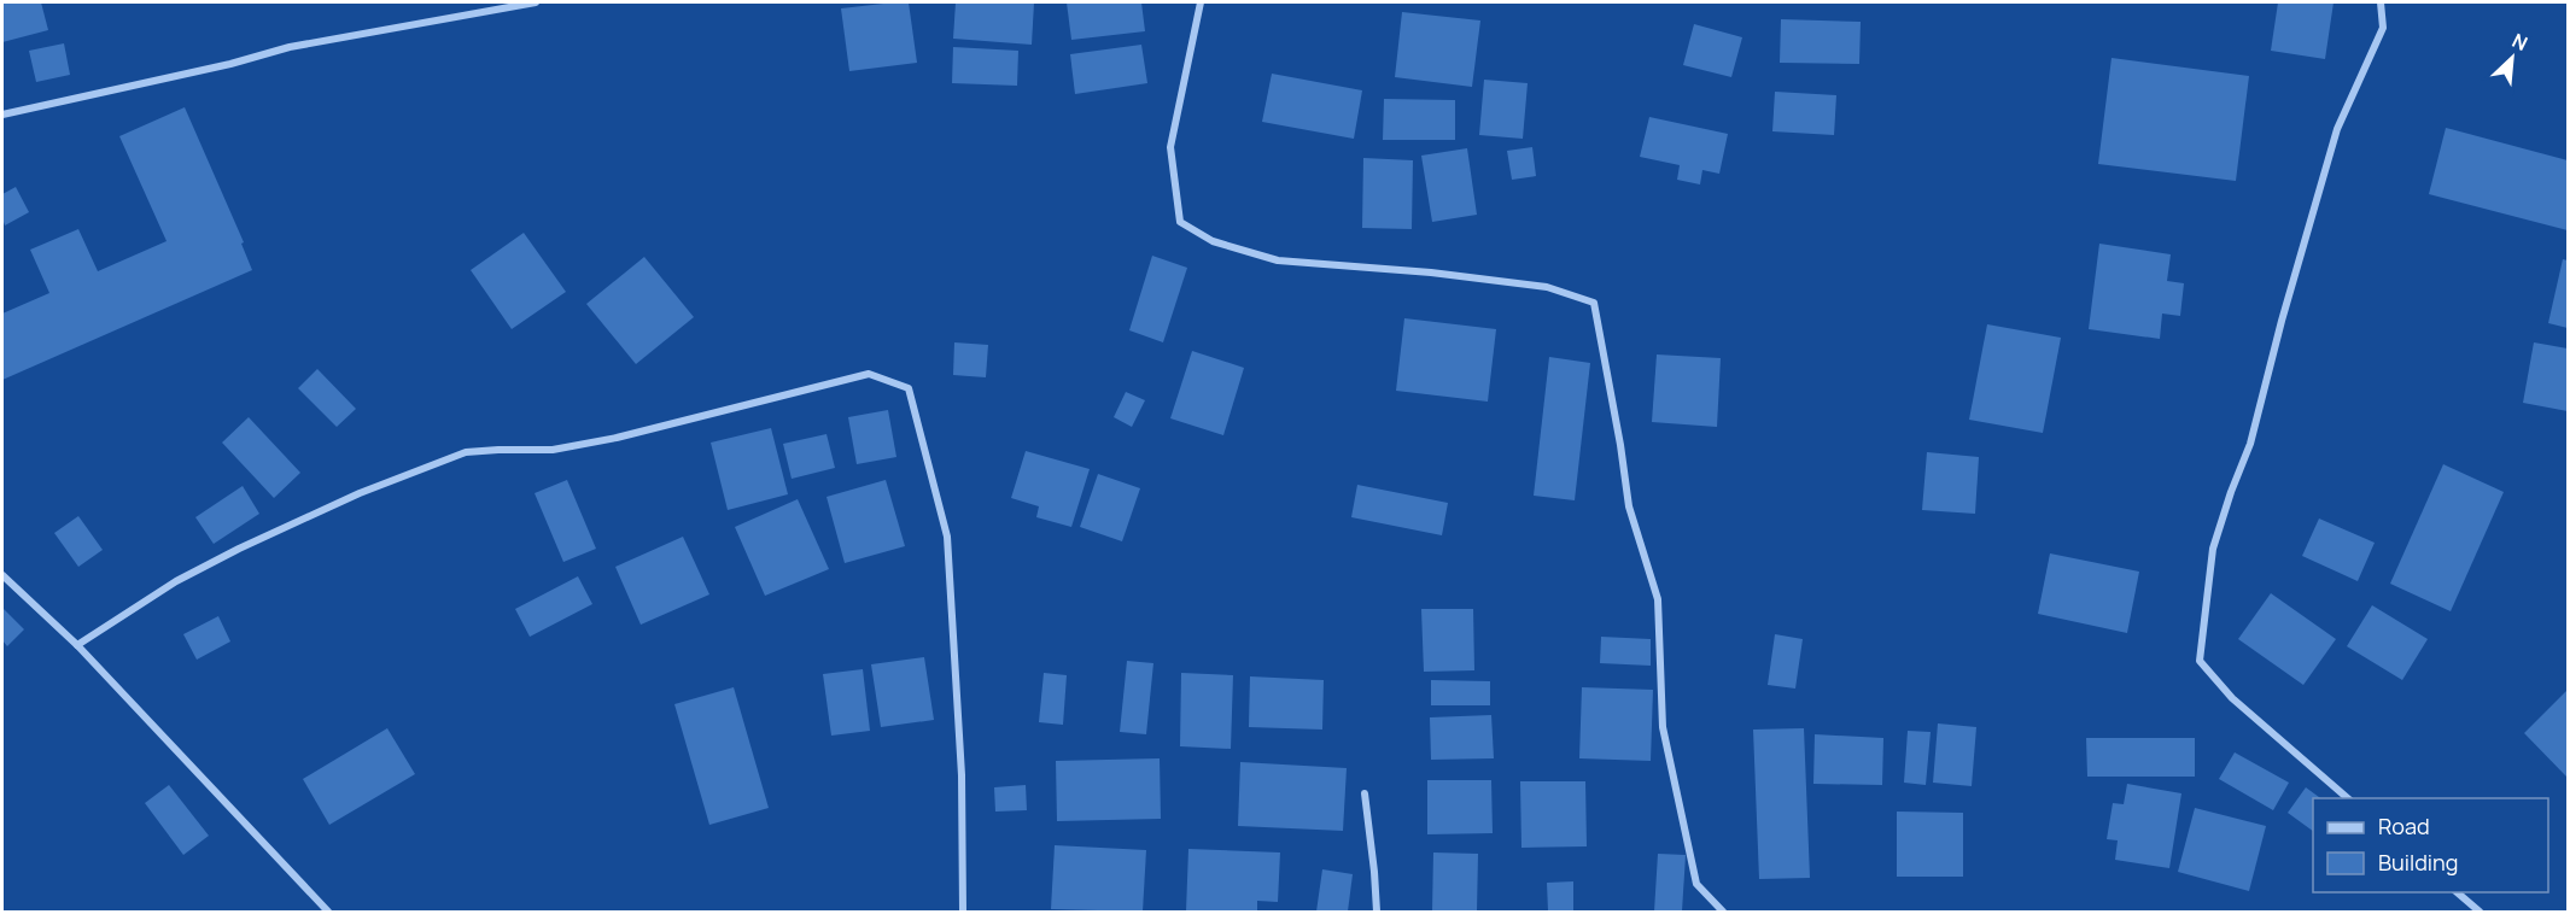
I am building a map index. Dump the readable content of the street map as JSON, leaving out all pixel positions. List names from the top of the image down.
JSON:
{
  "legend": ["Road", "Building"],
  "north": "top right"
}
